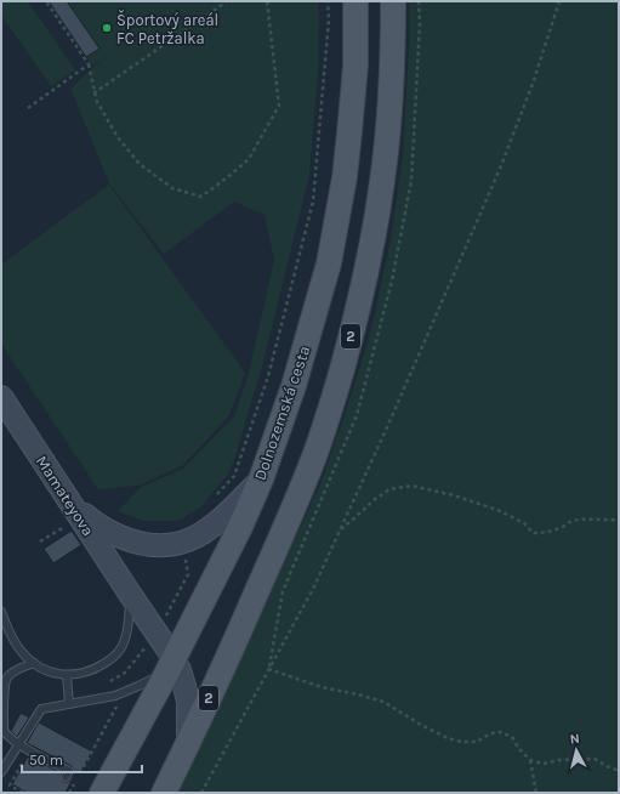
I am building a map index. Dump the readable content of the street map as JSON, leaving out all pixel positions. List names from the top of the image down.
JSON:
{
  "streets": {
    "main road": ["2", "Dolnozemská cesta"],
    "street": ["Mamateyova"]
  },
  "crossings": [
    ["2", "Mamateyova"],
    ["Dolnozemská cesta", "Mamateyova"]
  ],
  "places": ["Športový areál FC Petržalka"],
  "scale_bar": "50 m",
  "north": "top"
}
